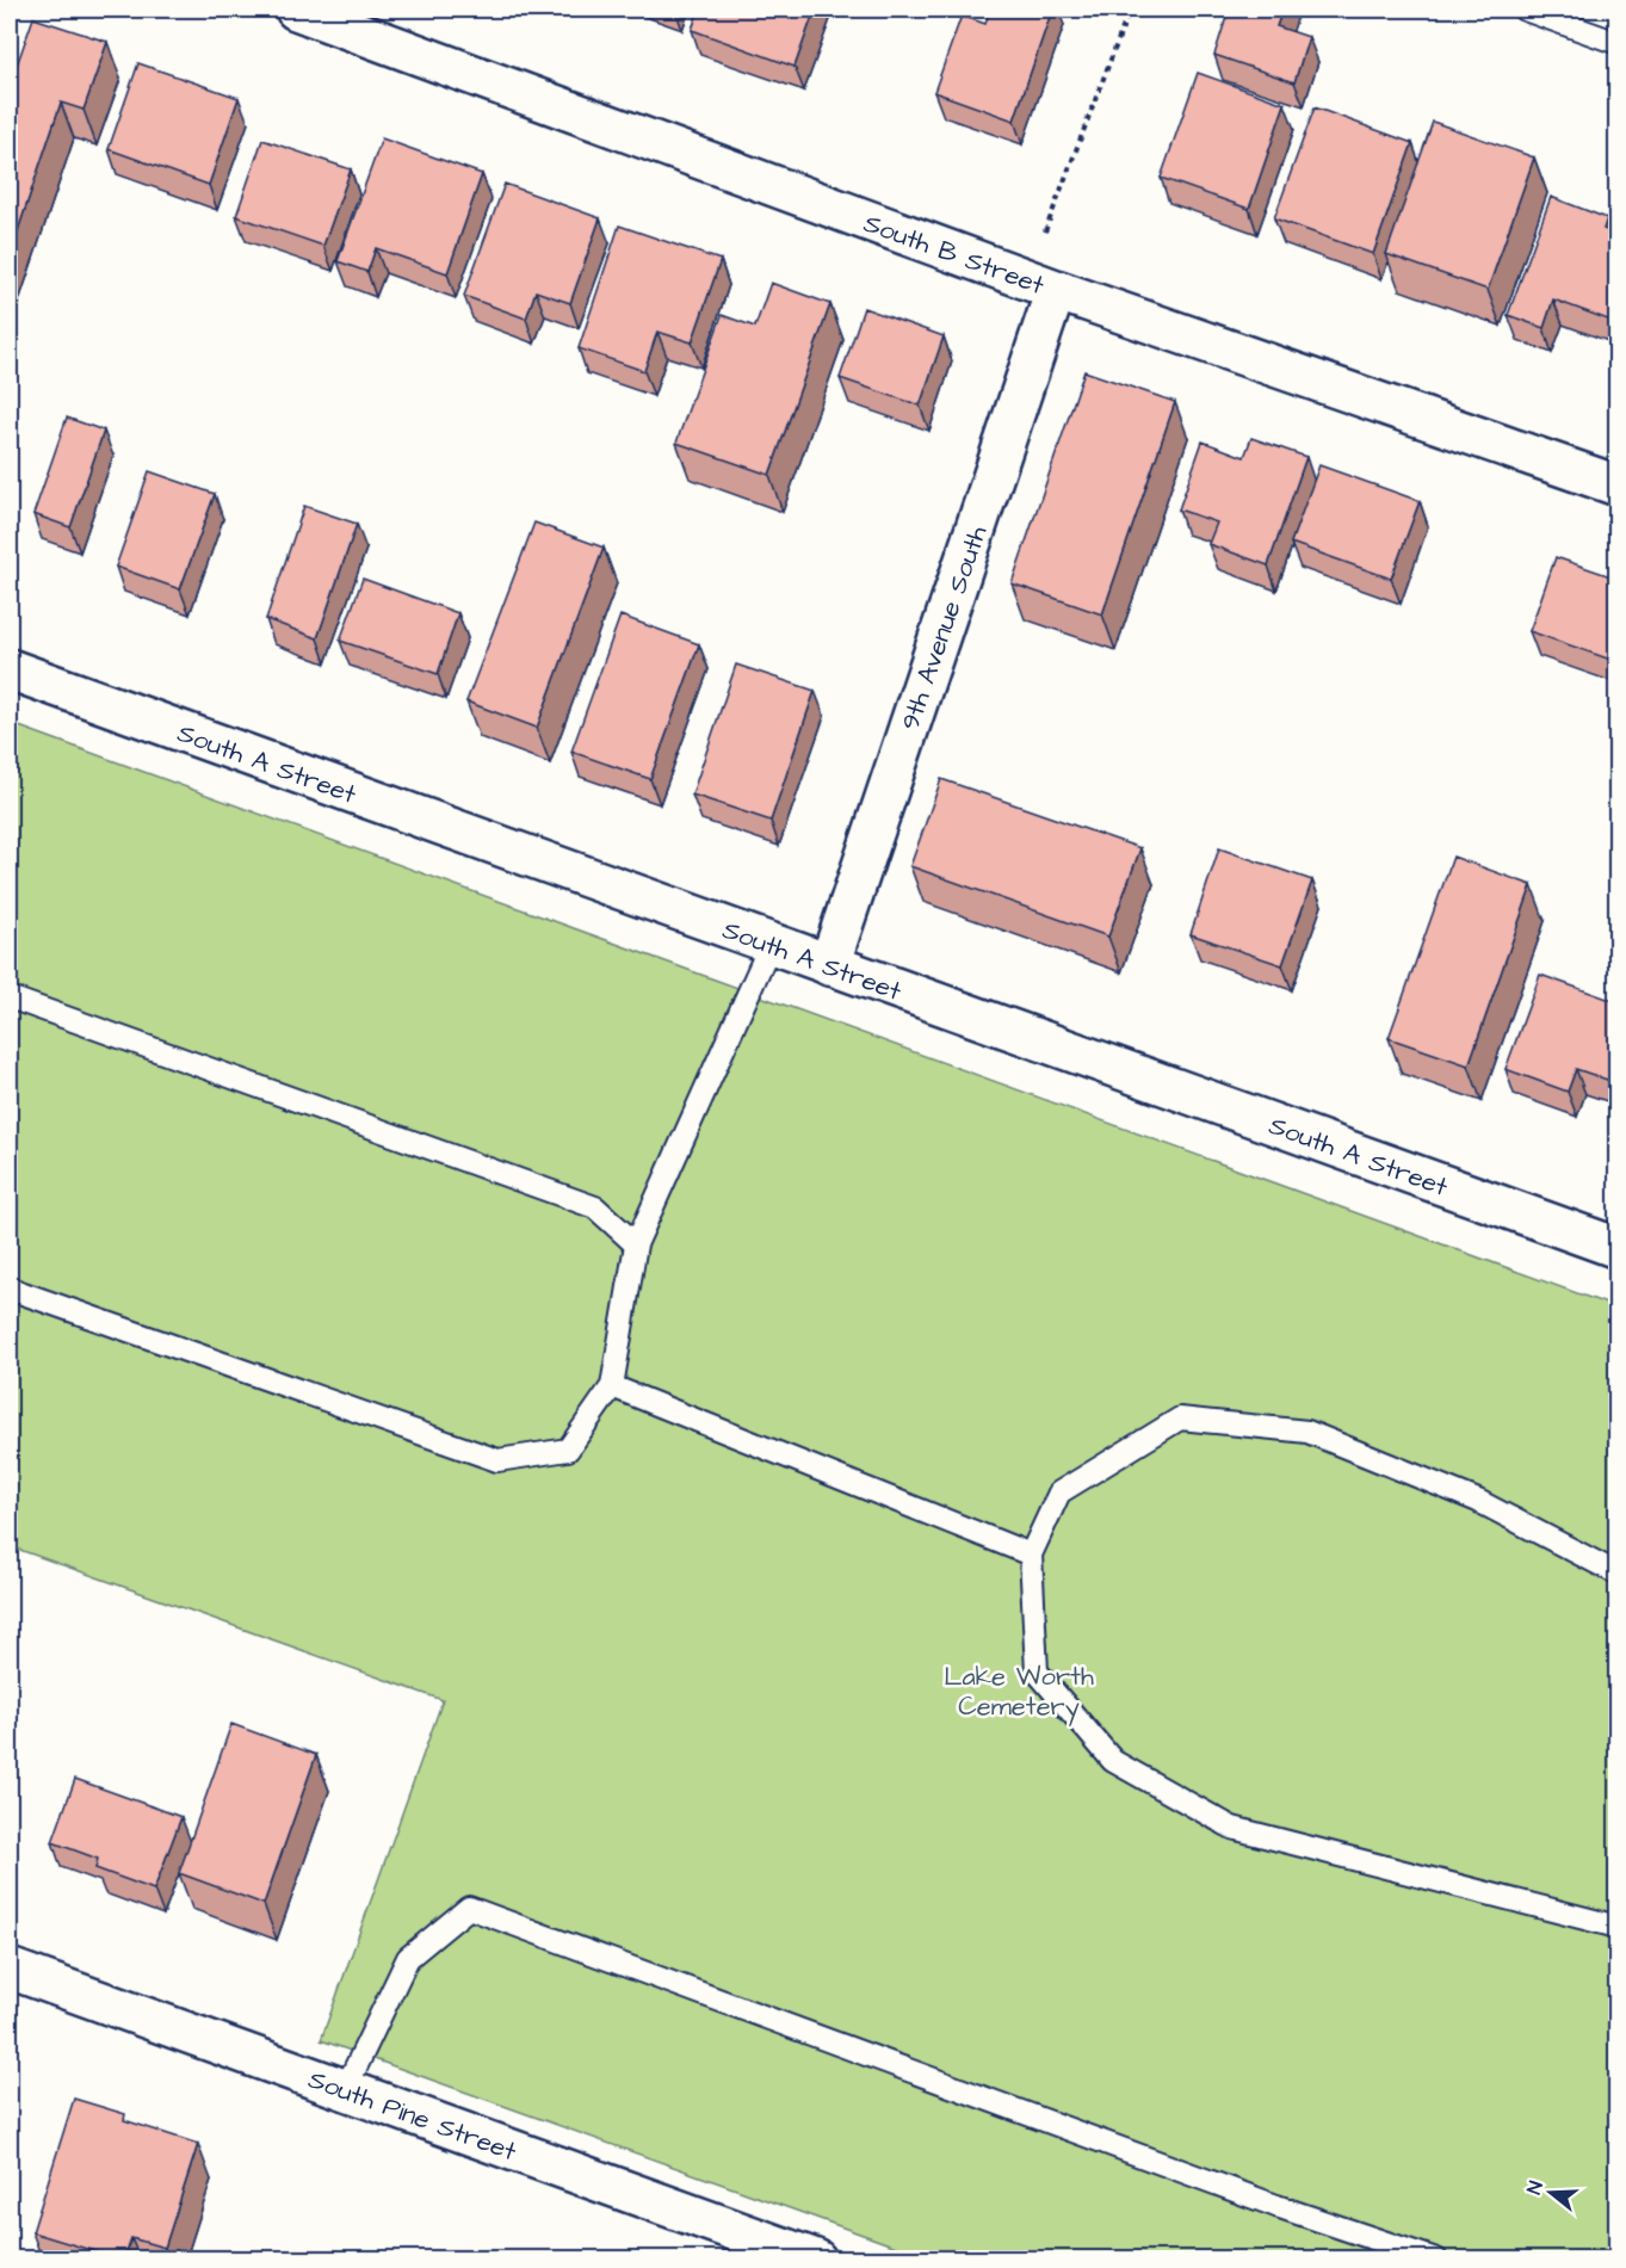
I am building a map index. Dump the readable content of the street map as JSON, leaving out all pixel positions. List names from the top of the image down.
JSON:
{
  "streets": {
    "street": [
      "South B Street",
      "9th Avenue South",
      "South A Street",
      "South Pine Street"
    ]
  },
  "crossings": [
    ["South B Street", "9th Avenue South"],
    ["9th Avenue South", "South A Street"]
  ],
  "parks": ["Lake Worth Cemetery"],
  "north": "left"
}
